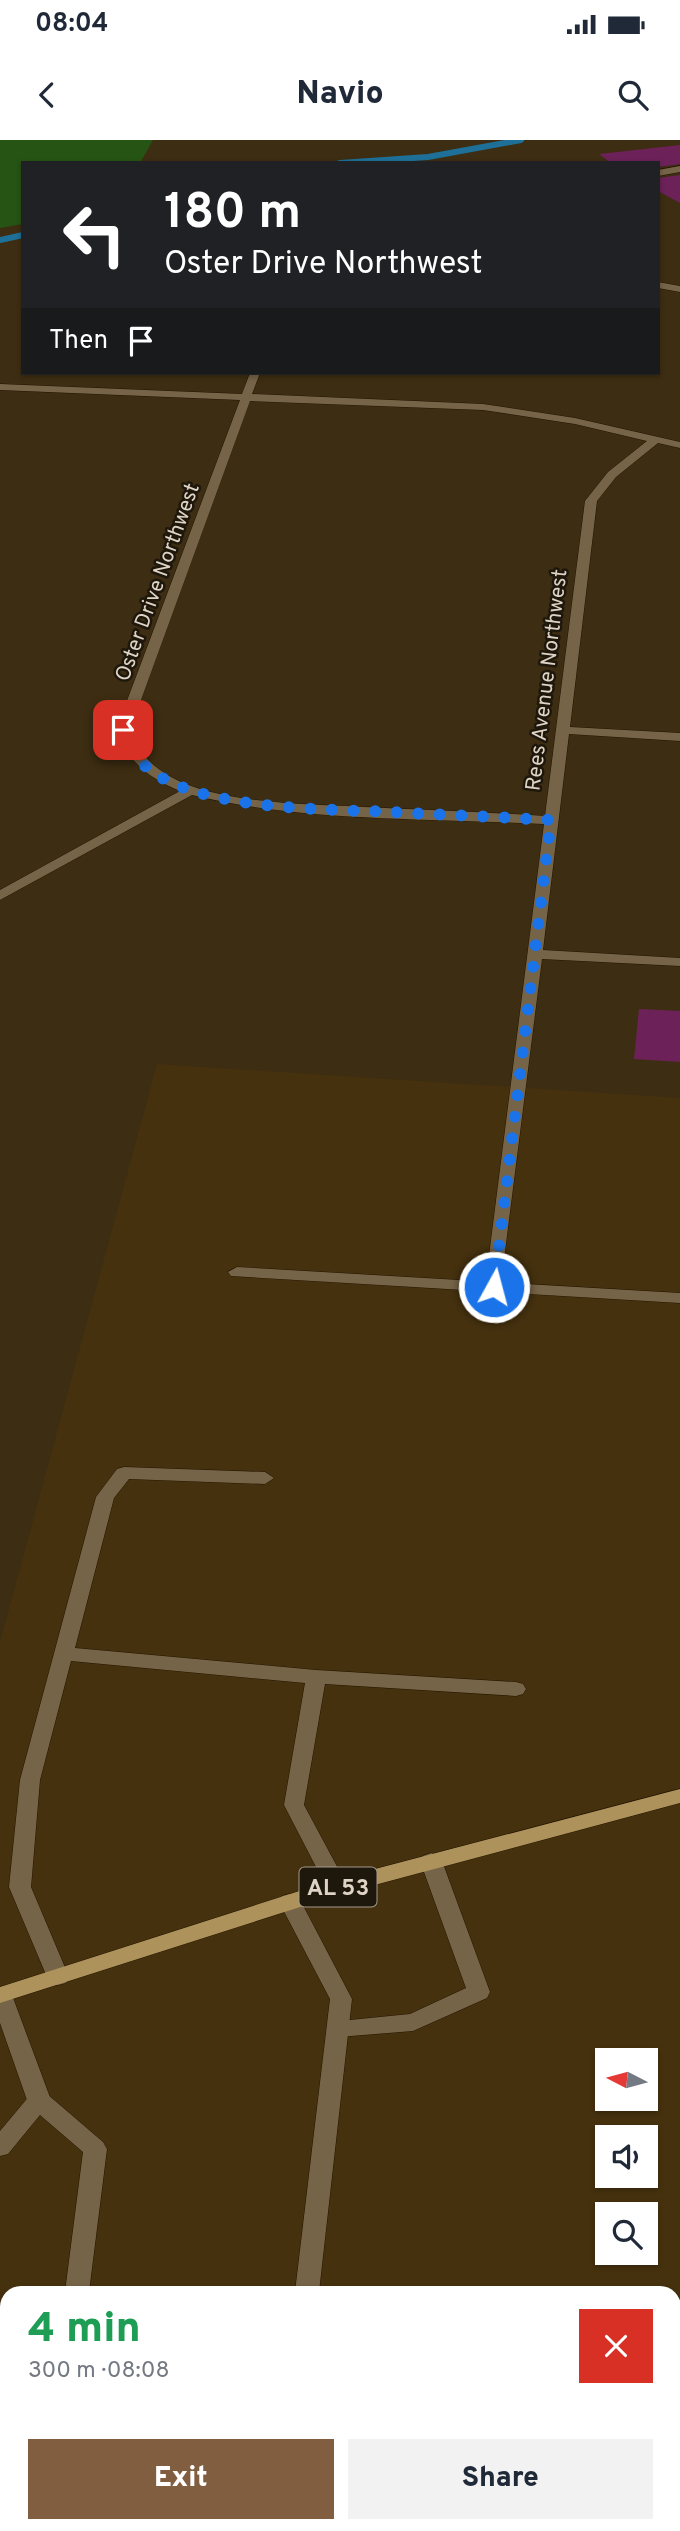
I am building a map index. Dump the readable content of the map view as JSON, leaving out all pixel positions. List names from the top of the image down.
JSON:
{
  "streets": {
    "main road": ["AL 53"],
    "street": ["Oster Drive Northwest", "Rees Avenue Northwest"]
  },
  "crossings": [
    ["Oster Drive Northwest", "Rees Avenue Northwest"]
  ],
  "north": "left",
  "page": {
    "status": "08:04",
    "header": "Navio",
    "turn": ["180 m", "Oster Drive Northwest"],
    "then": "Then",
    "heading": ["4 min", "300 m · 08:08"],
    "buttons": ["Exit", "Share"]
  }
}
